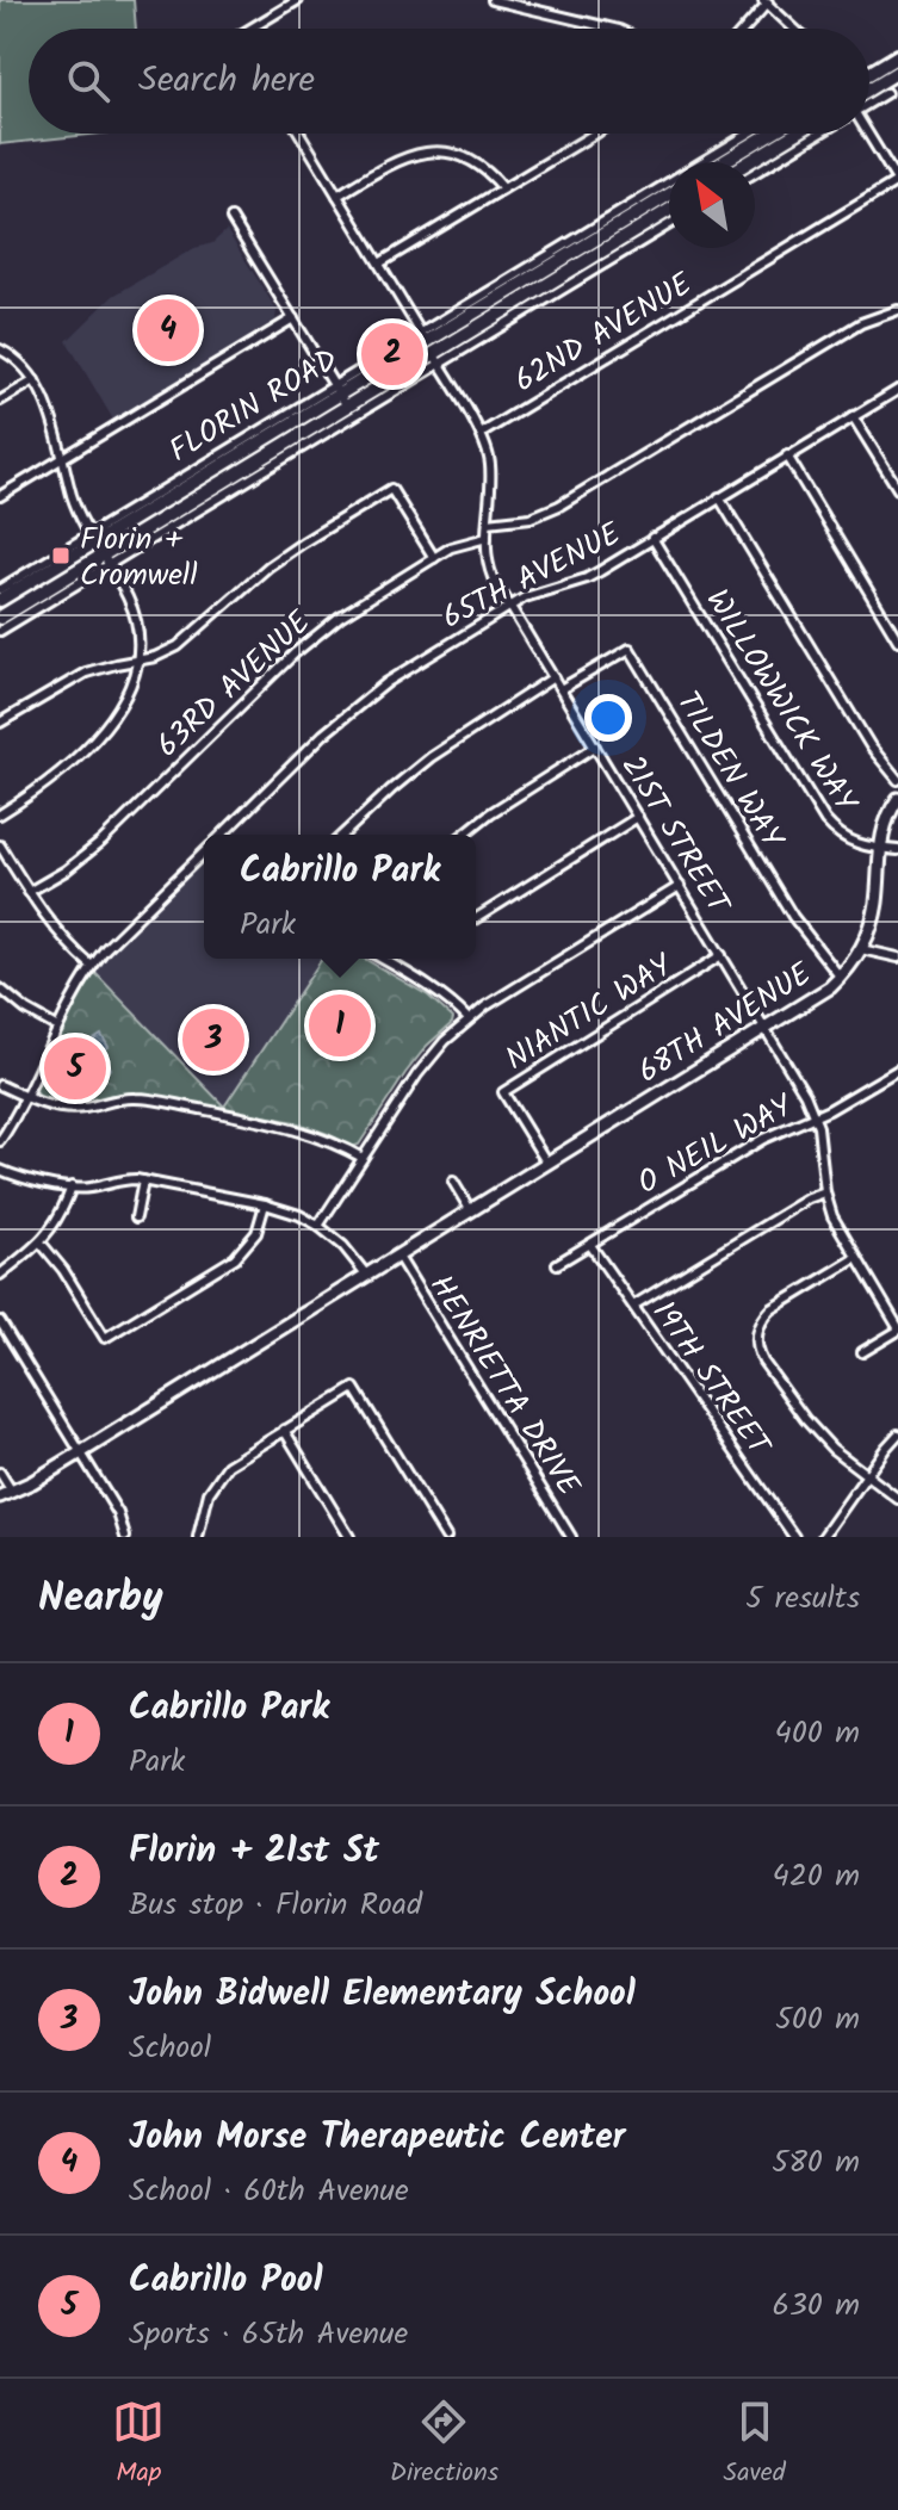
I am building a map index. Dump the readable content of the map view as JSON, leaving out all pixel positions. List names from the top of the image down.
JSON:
{
  "streets": {
    "main road": ["FLORIN ROAD"],
    "street": [
      "62ND AVENUE",
      "65TH AVENUE",
      "63RD AVENUE",
      "WILLOWWICK WAY",
      "TILDEN WAY",
      "21ST STREET",
      "NIANTIC WAY",
      "68TH AVENUE",
      "O NEIL WAY",
      "19TH STREET",
      "HENRIETTA DRIVE"
    ]
  },
  "crossings": [
    ["62ND AVENUE", "21ST STREET"],
    ["FLORIN ROAD", "21ST STREET"],
    ["65TH AVENUE", "WILLOWWICK WAY"],
    ["65TH AVENUE", "21ST STREET"],
    ["63RD AVENUE", "21ST STREET"],
    ["WILLOWWICK WAY", "68TH AVENUE"],
    ["TILDEN WAY", "21ST STREET"],
    ["TILDEN WAY", "68TH AVENUE"],
    ["21ST STREET", "NIANTIC WAY"],
    ["21ST STREET", "68TH AVENUE"],
    ["21ST STREET", "O NEIL WAY"],
    ["NIANTIC WAY", "68TH AVENUE"],
    ["68TH AVENUE", "HENRIETTA DRIVE"],
    ["O NEIL WAY", "19TH STREET"]
  ],
  "places": {
    "transit": ["Florin + Cromwell"]
  },
  "north": "top left",
  "page": {
    "search": "Search here",
    "pins": [
      "4",
      "2",
      "1",
      "3",
      "5"
    ],
    "popup": ["Cabrillo Park", "Park"],
    "heading": ["Nearby", "5 results"],
    "list": [
      {
        "mark": "1",
        "name": "Cabrillo Park",
        "note": "Park",
        "value": "400 m"
      },
      {
        "mark": "2",
        "name": "Florin + 21st St",
        "note": "Bus stop · Florin Road",
        "value": "420 m"
      },
      {
        "mark": "3",
        "name": "John Bidwell Elementary School",
        "note": "School",
        "value": "500 m"
      },
      {
        "mark": "4",
        "name": "John Morse Therapeutic Center",
        "note": "School · 60th Avenue",
        "value": "580 m"
      },
      {
        "mark": "5",
        "name": "Cabrillo Pool",
        "note": "Sports · 65th Avenue",
        "value": "630 m"
      }
    ],
    "nav": ["Map", "Directions", "Saved"]
  }
}
